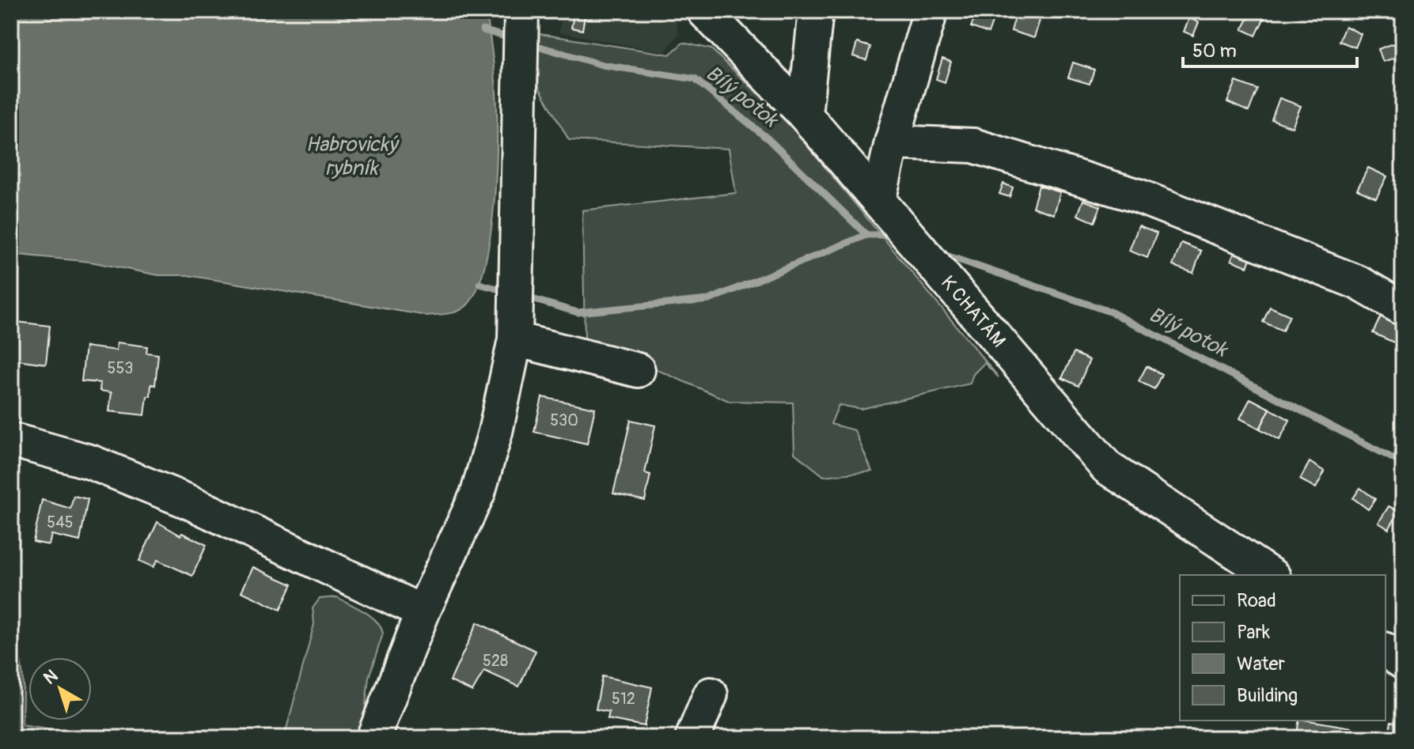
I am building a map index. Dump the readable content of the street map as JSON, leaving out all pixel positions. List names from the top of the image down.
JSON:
{
  "streets": {
    "street": ["K CHATÁM"]
  },
  "water": ["Bílý potok", "Habrovický rybník"],
  "house_numbers": [
    "553",
    "530",
    "545",
    "528",
    "512"
  ],
  "legend": [
    "Road",
    "Park",
    "Water",
    "Building"
  ],
  "scale_bar": "50 m",
  "north": "top left"
}
